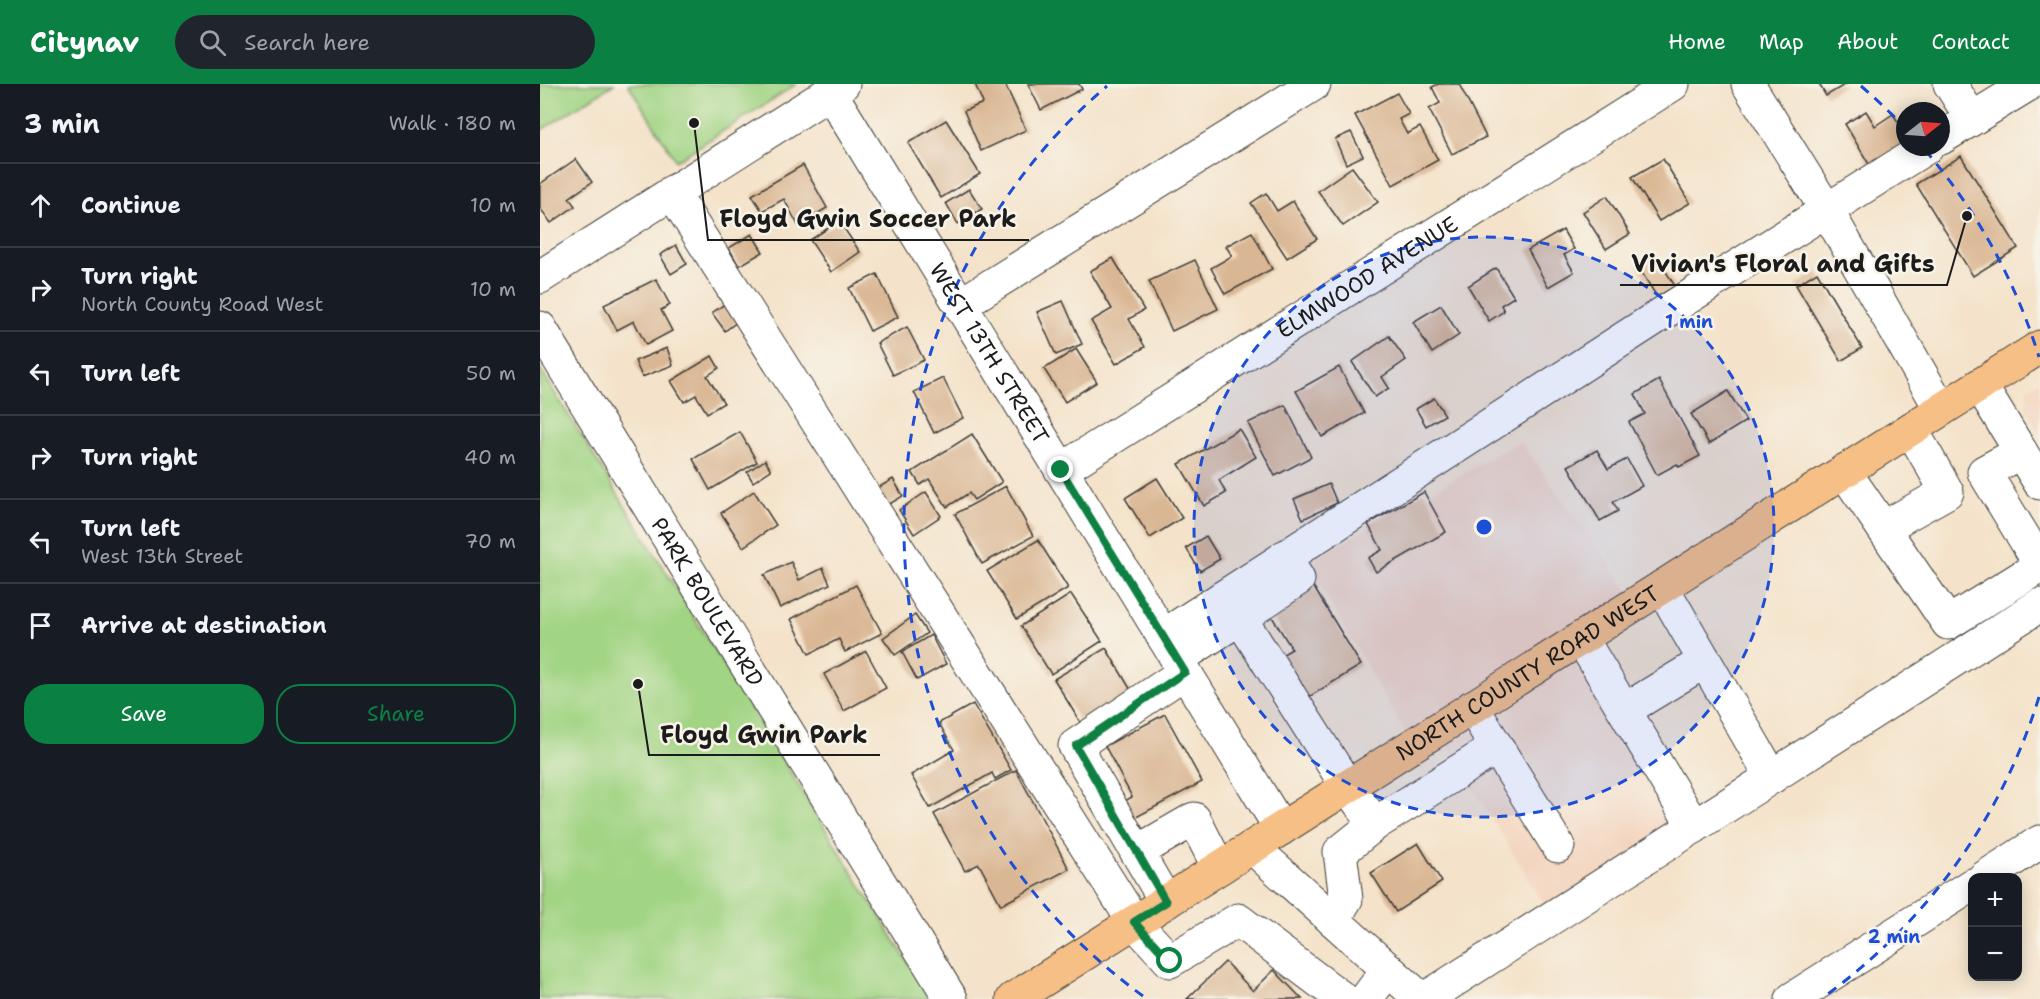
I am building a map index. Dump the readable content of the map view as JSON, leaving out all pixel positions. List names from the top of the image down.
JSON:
{
  "streets": {
    "main road": ["NORTH COUNTY ROAD WEST"],
    "street": ["ELMWOOD AVENUE", "WEST 13TH STREET", "PARK BOULEVARD"]
  },
  "crossings": [
    ["ELMWOOD AVENUE", "WEST 13TH STREET"],
    ["WEST 13TH STREET", "NORTH COUNTY ROAD WEST"]
  ],
  "places": ["Floyd Gwin Soccer Park", "Vivian's Floral and Gifts", "Floyd Gwin Park"],
  "north": "right",
  "page": {
    "header": "Citynav",
    "search": "Search here",
    "nav": [
      "Home",
      "Map",
      "About",
      "Contact"
    ],
    "heading": ["3 min", "Walk · 180 m"],
    "list": [
      ["Continue", "10 m"],
      ["Turn right", "North County Road West", "10 m"],
      ["Turn left", "50 m"],
      ["Turn right", "40 m"],
      ["Turn left", "West 13th Street", "70 m"],
      "Arrive at destination"
    ],
    "buttons": ["Save", "Share"],
    "map_buttons": ["+", "−"]
  },
  "rings": ["1 min", "2 min"]
}
